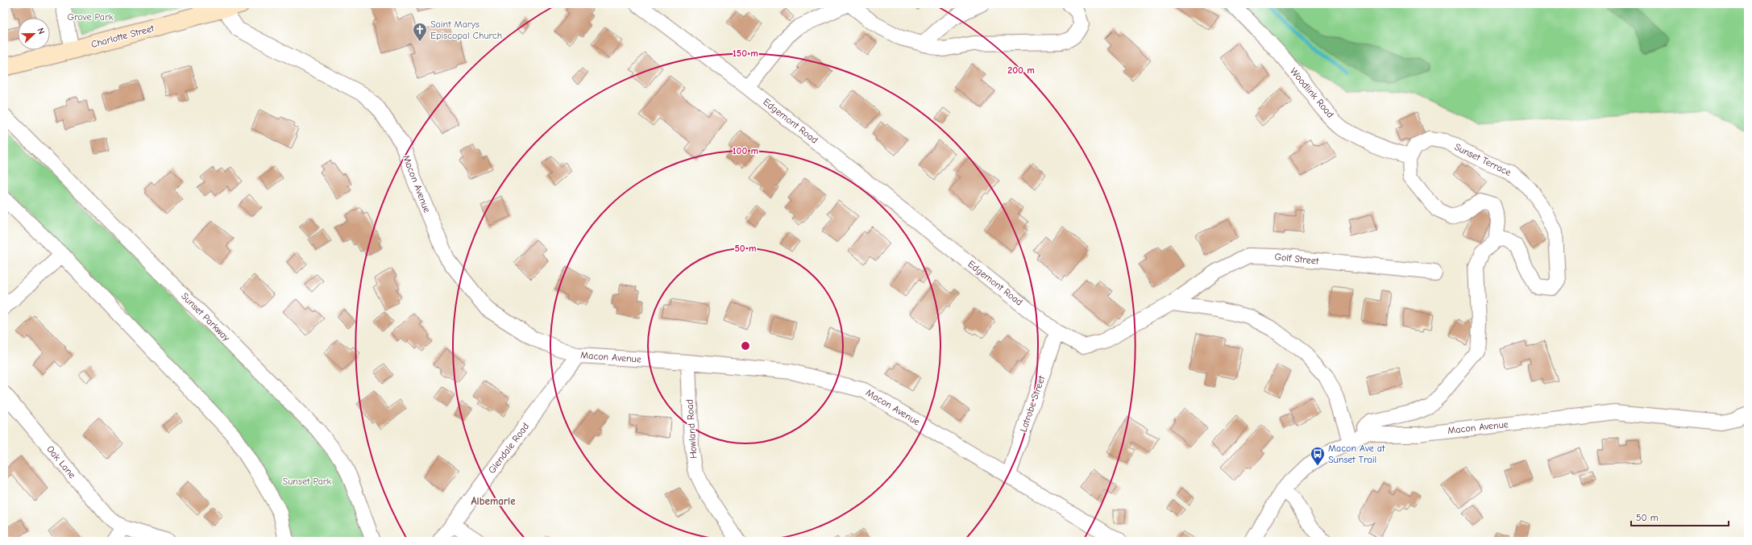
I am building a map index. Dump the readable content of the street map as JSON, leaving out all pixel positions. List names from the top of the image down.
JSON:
{
  "streets": {
    "street": [
      "Charlotte Street",
      "Woodlink Road",
      "Edgemont Road",
      "Sunset Terrace",
      "Macon Avenue",
      "Golf Street",
      "Sunset Parkway",
      "Latrobe Street",
      "Howland Road",
      "Glendale Road",
      "Oak Lane"
    ]
  },
  "crossings": [
    ["Charlotte Street", "Macon Avenue"],
    ["Woodlink Road", "Sunset Terrace"],
    ["Edgemont Road", "Golf Street"],
    ["Edgemont Road", "Latrobe Street"],
    ["Macon Avenue", "Latrobe Street"],
    ["Macon Avenue", "Howland Road"],
    ["Macon Avenue", "Glendale Road"]
  ],
  "districts": ["Albemarle"],
  "parks": ["Grove Park", "Sunset Park"],
  "places": {
    "church": ["Saint Marys Episcopal Church"],
    "bus stop": ["Macon Ave at Sunset Trail"]
  },
  "scale_bar": "50 m",
  "north": "right",
  "rings": [
    "150 m",
    "200 m",
    "100 m",
    "50 m"
  ]
}
